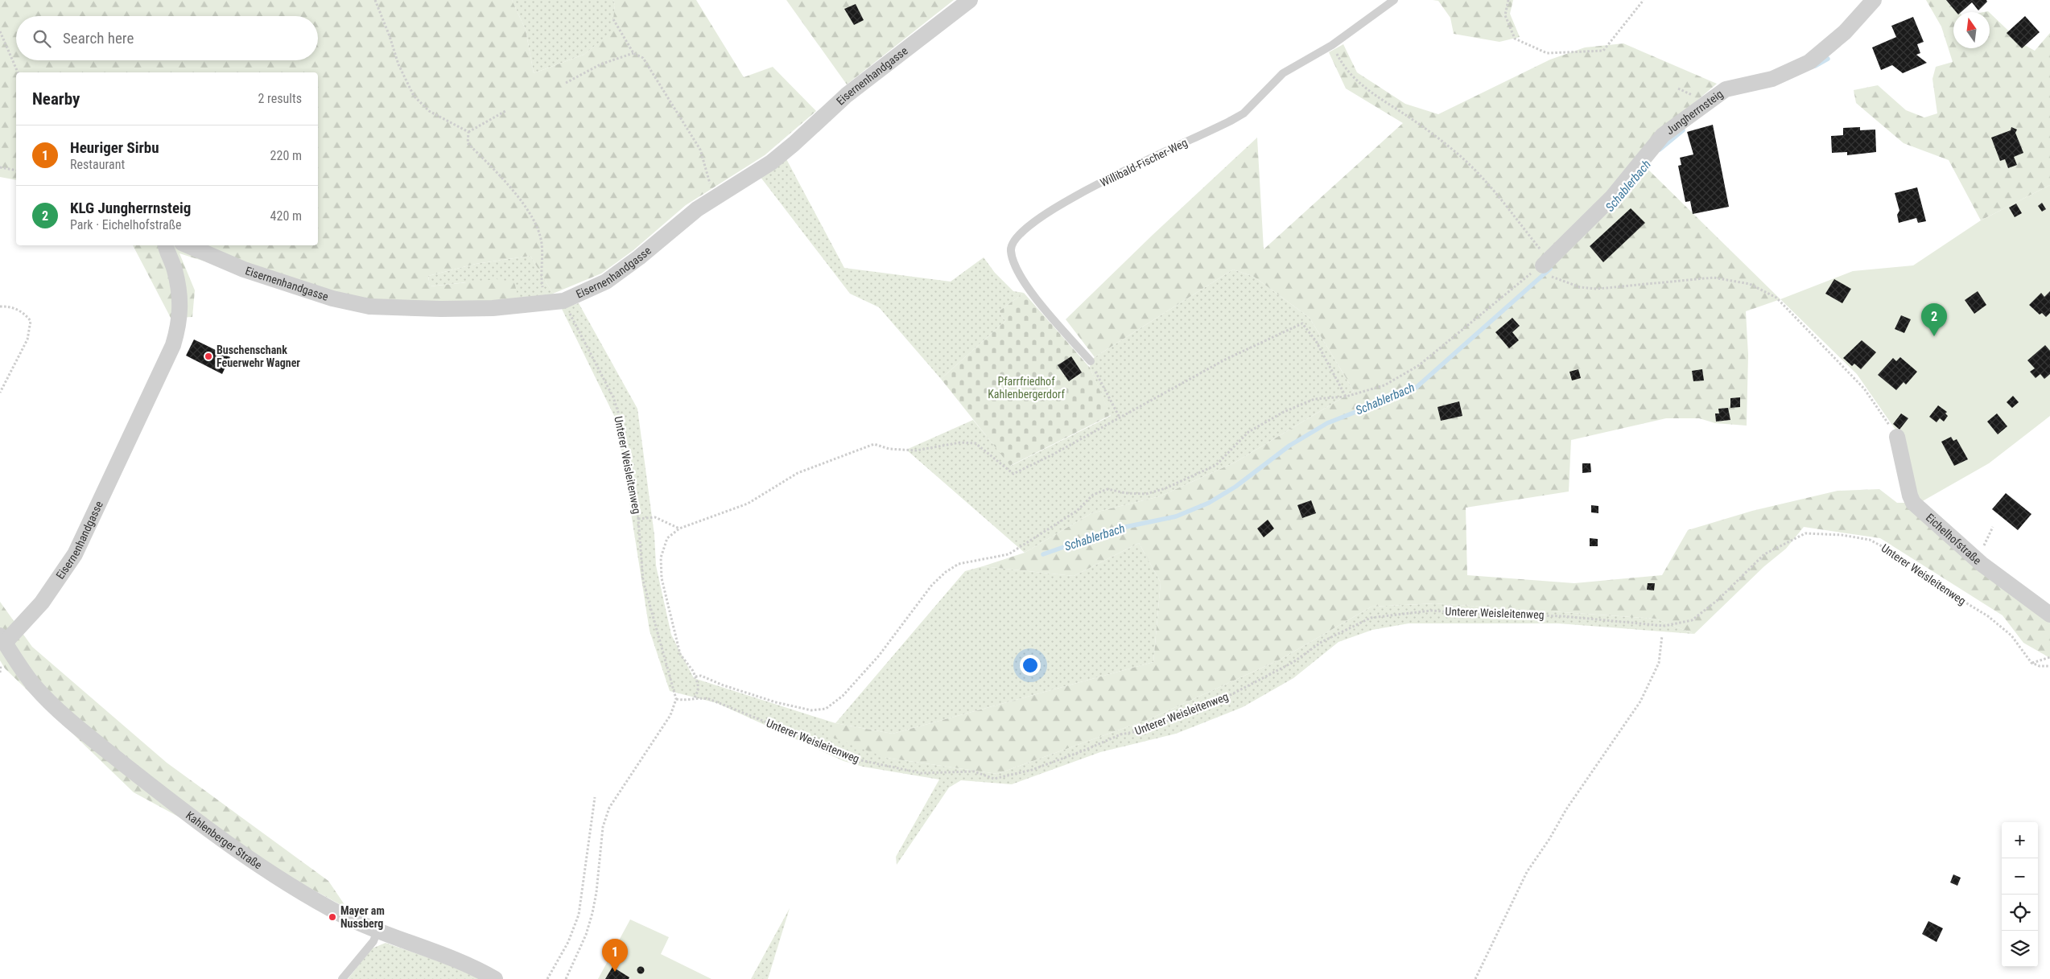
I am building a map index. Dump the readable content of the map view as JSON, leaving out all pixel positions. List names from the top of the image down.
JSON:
{
  "streets": {
    "street": [
      "Eisernenhandgasse",
      "Jungherrnsteig",
      "Eichelhofstraße",
      "Kahlenberger Straße"
    ],
    "lane": ["Willibald-Fischer-Weg"],
    "path": ["Unterer Weisleitenweg"]
  },
  "crossings": [
    ["Eisernenhandgasse", "Unterer Weisleitenweg"],
    ["Eisernenhandgasse", "Kahlenberger Straße"]
  ],
  "water": ["Schablerbach"],
  "parks": ["Pfarrfriedhof Kahlenbergerdorf"],
  "places": ["Buschenschank Feuerwehr Wagner", "Mayer am Nussberg"],
  "north": "top",
  "page": {
    "search": "Search here",
    "heading": ["Nearby", "2 results"],
    "list": [
      {
        "mark": "1",
        "name": "Heuriger Sirbu",
        "note": "Restaurant",
        "value": "220 m"
      },
      {
        "mark": "2",
        "name": "KLG Jungherrnsteig",
        "note": "Park · Eichelhofstraße",
        "value": "420 m"
      }
    ],
    "pins": ["2", "1"],
    "map_buttons": ["+", "−"]
  }
}
